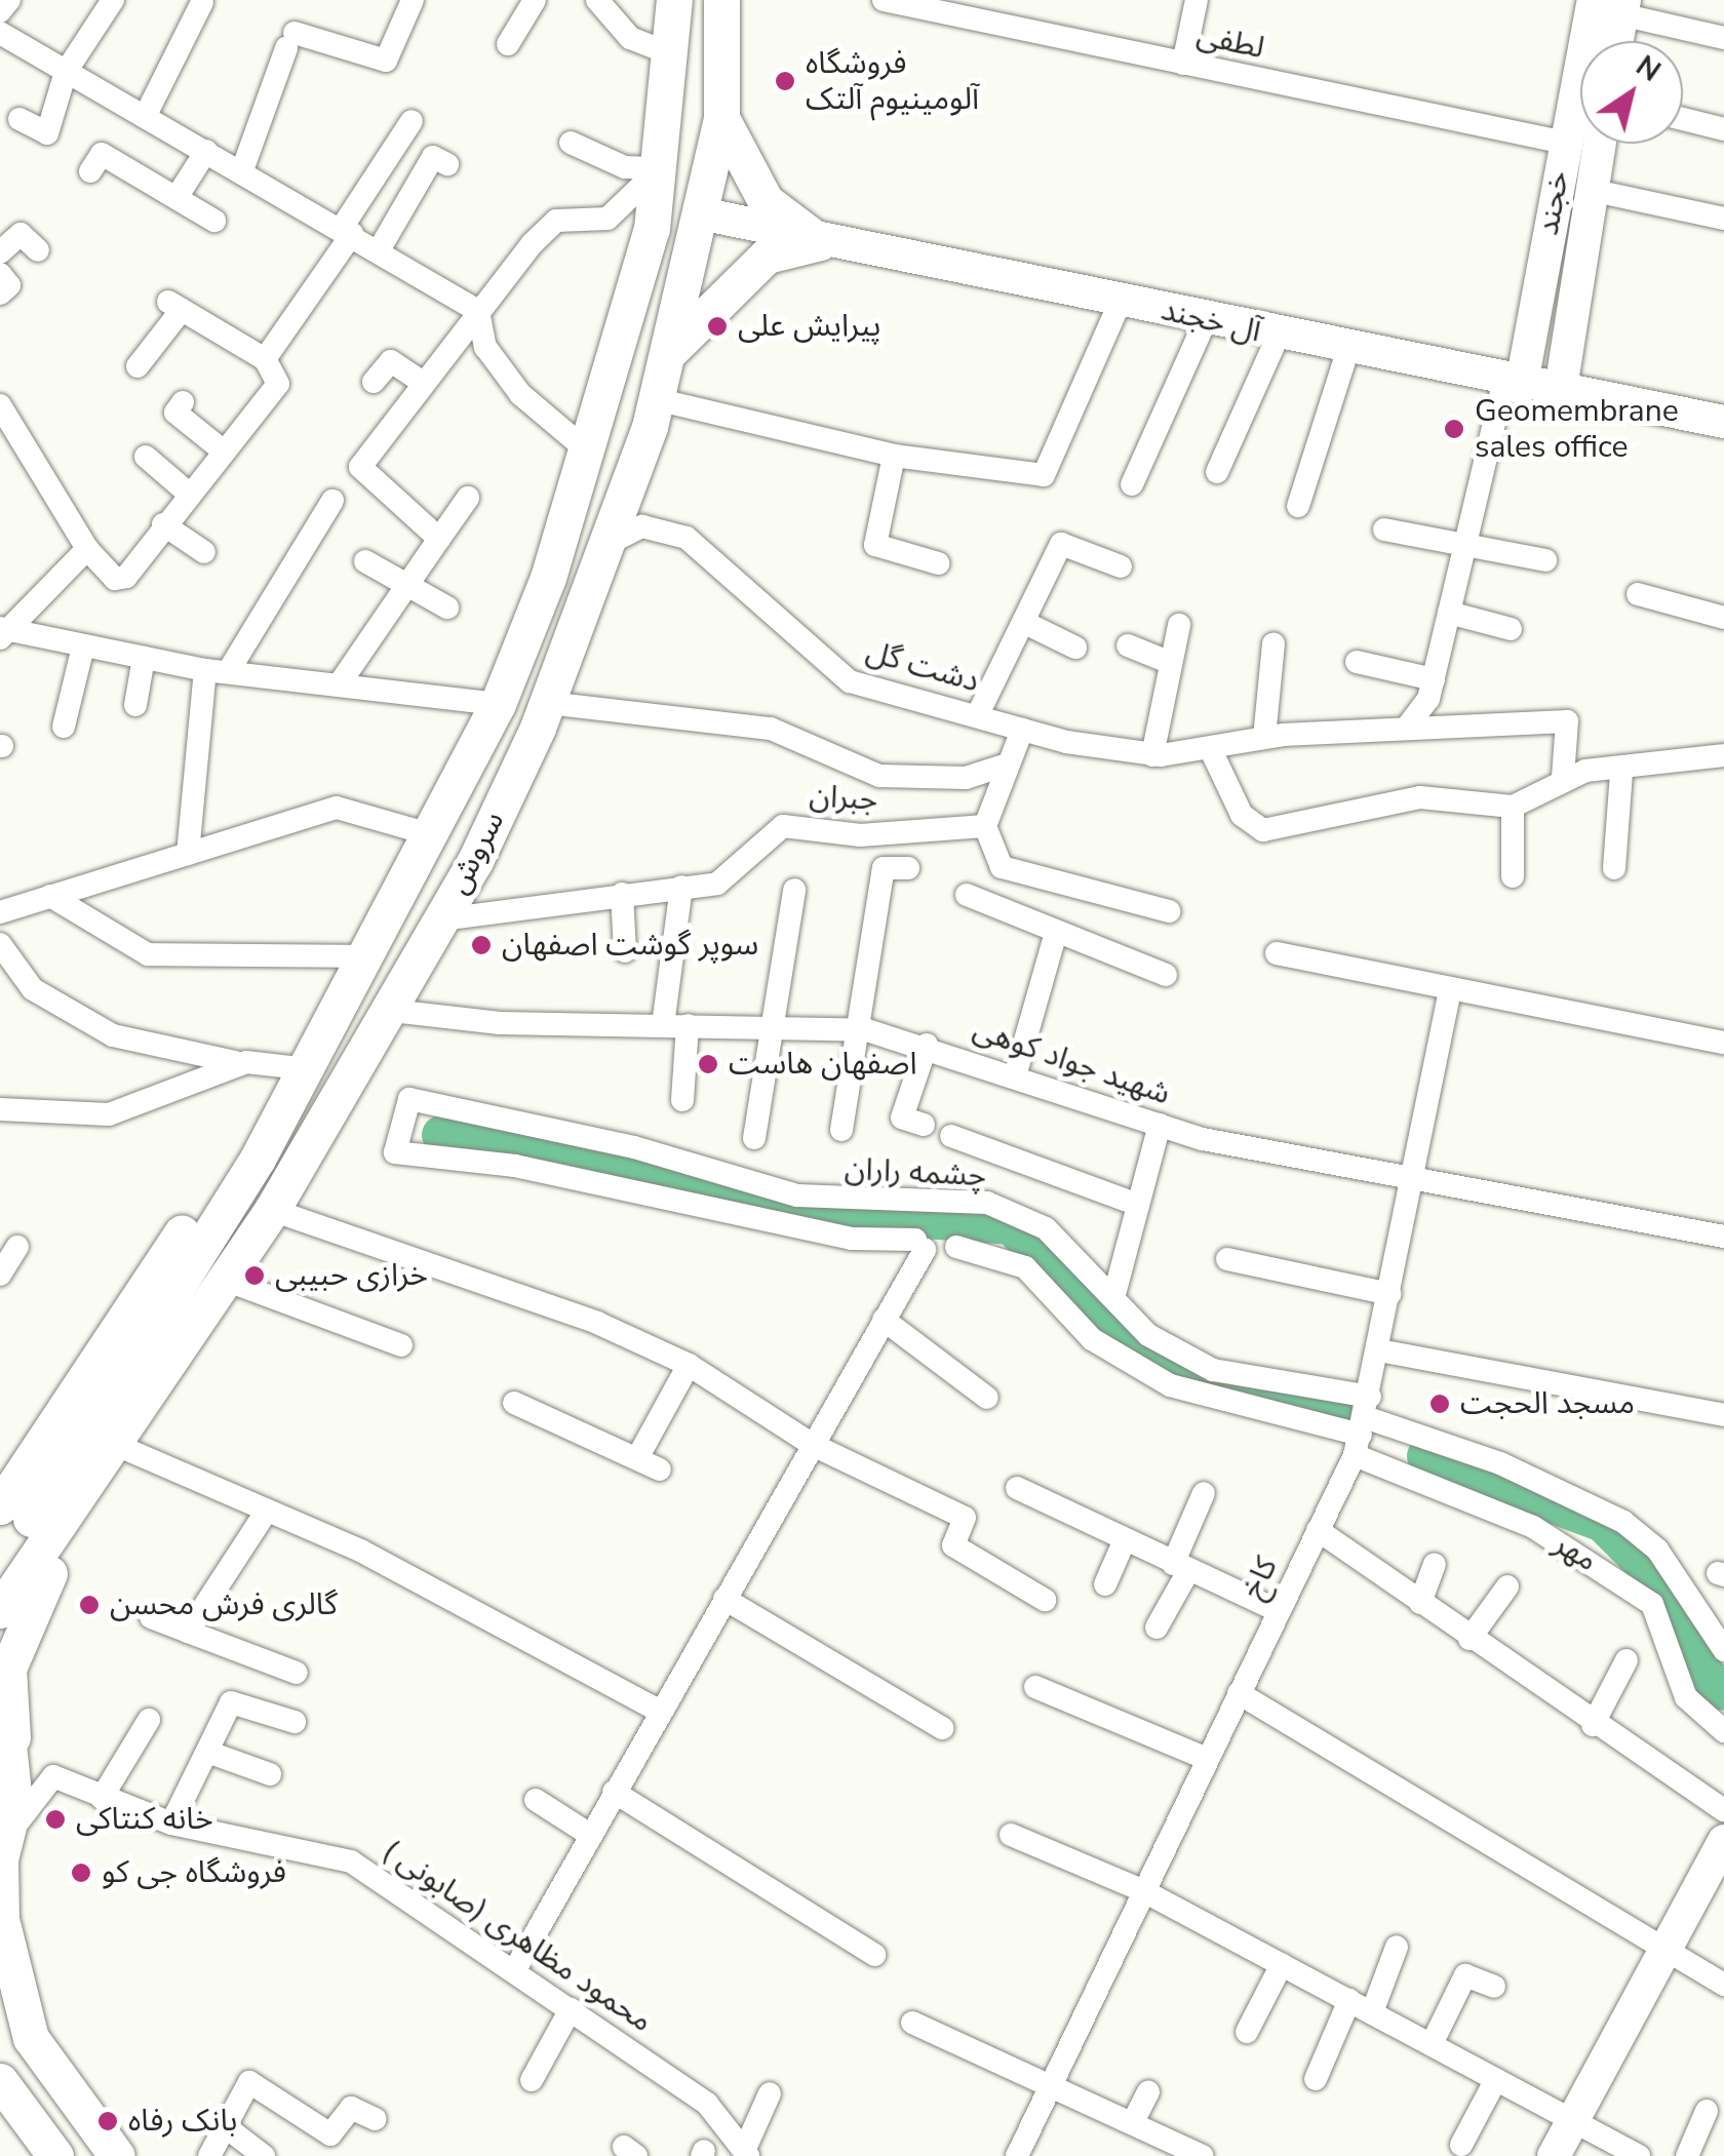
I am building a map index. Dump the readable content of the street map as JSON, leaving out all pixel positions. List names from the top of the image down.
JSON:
{
  "streets": {
    "main road": ["سروش"],
    "street": [
      "لطفی",
      "خجند",
      "آل خجند",
      "دشت گل",
      "جبران",
      "شهید جواد کوهی",
      "چشمه راران",
      "مهر",
      "کاخ",
      "محمود مظاهری (صابونی )"
    ]
  },
  "crossings": [
    ["لطفی", "خجند"],
    ["خجند", "آل خجند"],
    ["آل خجند", "سروش"],
    ["دشت گل", "سروش"],
    ["جبران", "سروش"],
    ["سروش", "شهید جواد کوهی"],
    ["شهید جواد کوهی", "کاخ"],
    ["چشمه راران", "مهر"],
    ["چشمه راران", "کاخ"],
    ["مهر", "کاخ"]
  ],
  "places": [
    "فروشگاه آلومینیوم آلتک",
    "پیرایش علی",
    "Geomembrane sales office",
    "سوپر گوشت اصفهان",
    "اصفهان هاست",
    "خرازی حبیبی",
    "مسجد الحجت",
    "گالری فرش محسن",
    "خانه کنتاکی",
    "فروشگاه جی کو",
    "بانک رفاه"
  ],
  "north": "top right"
}
